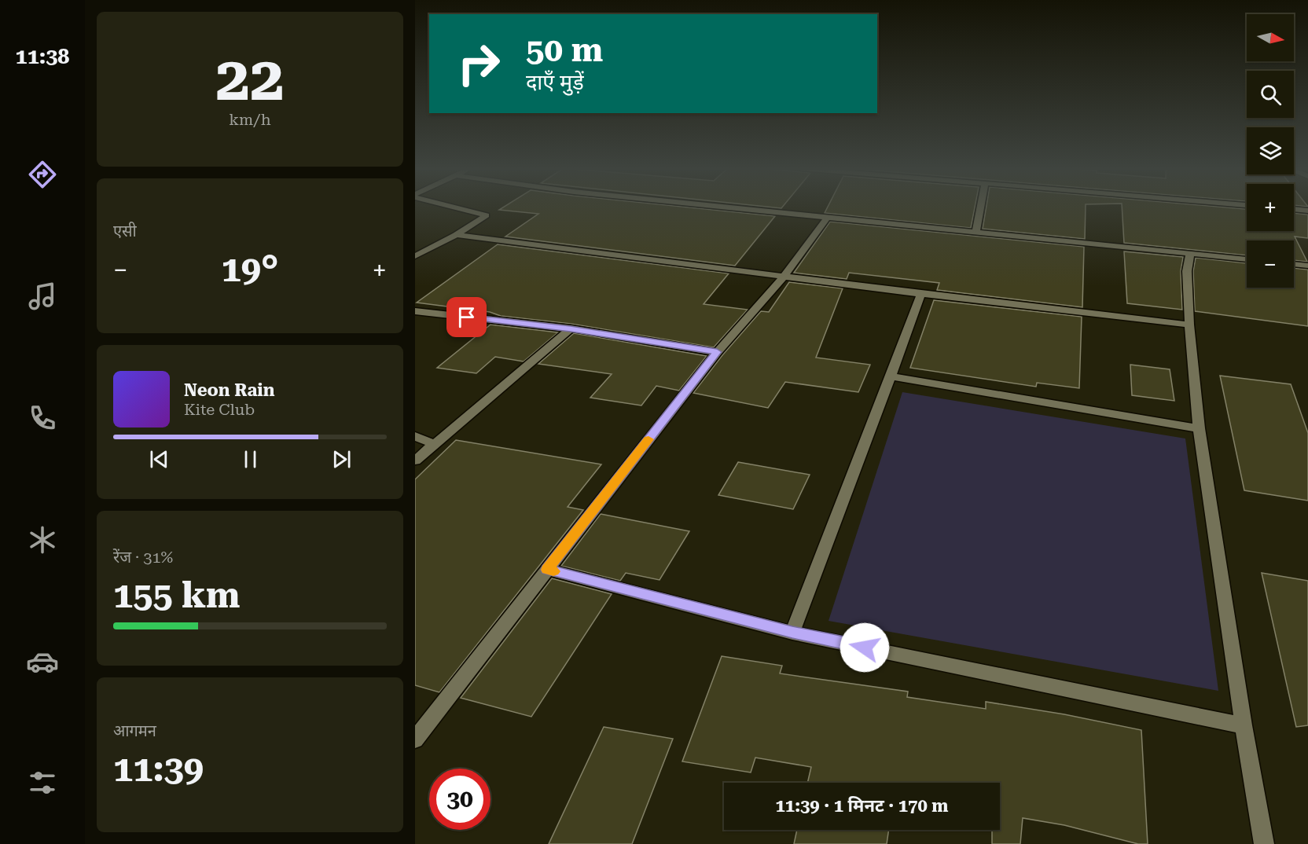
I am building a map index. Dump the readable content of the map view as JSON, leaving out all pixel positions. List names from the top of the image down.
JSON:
{
  "north": "right",
  "page": {
    "tabs": "11:38",
    "tile": [
      ["22", "km/h"],
      "एसी",
      ["रेंज · 31%", "155 km"],
      ["आगमन", "11:39"]
    ],
    "map_buttons": ["+", "−"],
    "turn": ["50 m", "दाएँ मुड़ें"],
    "heat": ["−", "19°", "+"],
    "song": ["Neon Rain", "Kite Club"],
    "limit": "30",
    "trip": "11:39 · 1 मिनट · 170 m"
  }
}
